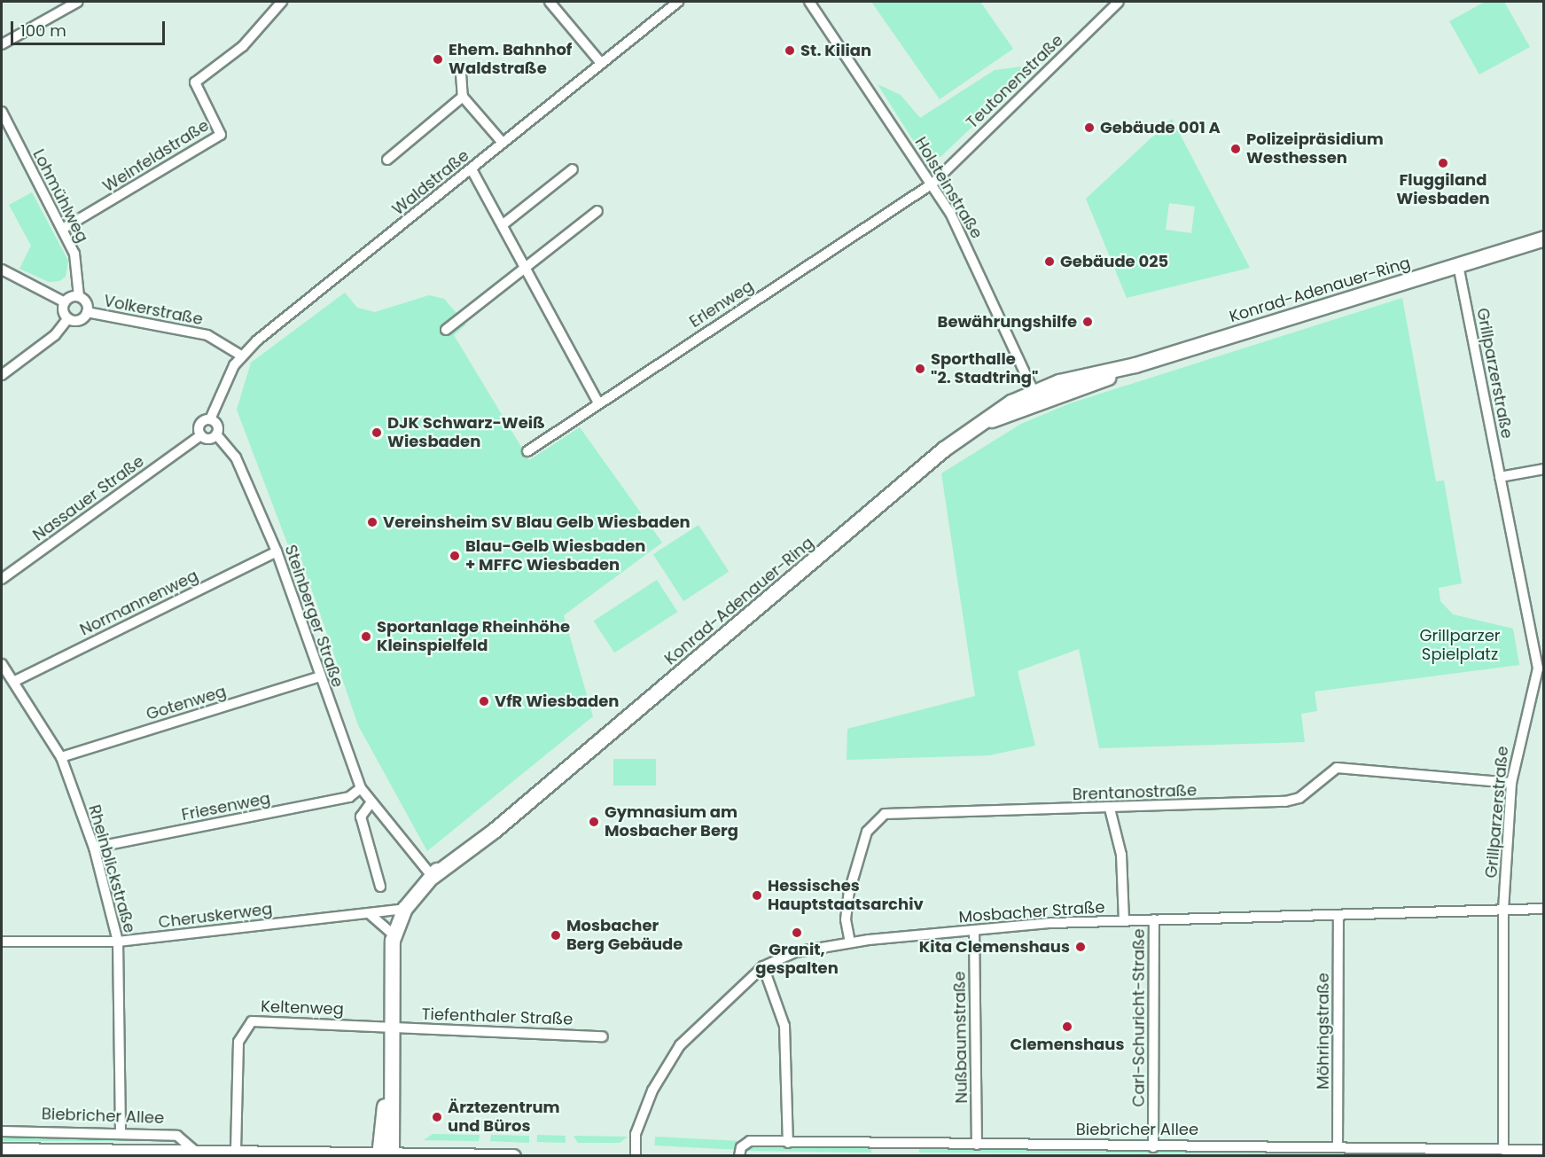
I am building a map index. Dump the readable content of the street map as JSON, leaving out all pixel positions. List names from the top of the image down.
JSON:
{
  "streets": {
    "main road": ["Konrad-Adenauer-Ring", "Biebricher Allee"],
    "street": [
      "Teutonenstraße",
      "Weinfeldstraße",
      "Waldstraße",
      "Holsteinstraße",
      "Lohmühlweg",
      "Erlenweg",
      "Volkerstraße",
      "Grillparzerstraße",
      "Nassauer Straße",
      "Normannenweg",
      "Steinberger Straße",
      "Gotenweg",
      "Brentanostraße",
      "Friesenweg",
      "Rheinblickstraße",
      "Mosbacher Straße",
      "Cheruskerweg",
      "Keltenweg",
      "Tiefenthaler Straße",
      "Carl-Schuricht-Straße",
      "Möhringstraße",
      "Nußbaumstraße"
    ]
  },
  "crossings": [
    ["Teutonenstraße", "Holsteinstraße"],
    ["Teutonenstraße", "Erlenweg"],
    ["Weinfeldstraße", "Lohmühlweg"],
    ["Waldstraße", "Volkerstraße"],
    ["Waldstraße", "Nassauer Straße"],
    ["Waldstraße", "Steinberger Straße"],
    ["Holsteinstraße", "Konrad-Adenauer-Ring"],
    ["Holsteinstraße", "Erlenweg"],
    ["Lohmühlweg", "Volkerstraße"],
    ["Konrad-Adenauer-Ring", "Grillparzerstraße"],
    ["Konrad-Adenauer-Ring", "Steinberger Straße"],
    ["Konrad-Adenauer-Ring", "Cheruskerweg"],
    ["Konrad-Adenauer-Ring", "Keltenweg"],
    ["Konrad-Adenauer-Ring", "Tiefenthaler Straße"],
    ["Konrad-Adenauer-Ring", "Biebricher Allee"],
    ["Grillparzerstraße", "Brentanostraße"],
    ["Grillparzerstraße", "Mosbacher Straße"],
    ["Grillparzerstraße", "Biebricher Allee"],
    ["Nassauer Straße", "Steinberger Straße"],
    ["Normannenweg", "Steinberger Straße"],
    ["Normannenweg", "Rheinblickstraße"],
    ["Steinberger Straße", "Gotenweg"],
    ["Steinberger Straße", "Friesenweg"],
    ["Gotenweg", "Rheinblickstraße"],
    ["Brentanostraße", "Mosbacher Straße"],
    ["Friesenweg", "Rheinblickstraße"],
    ["Rheinblickstraße", "Cheruskerweg"],
    ["Rheinblickstraße", "Biebricher Allee"],
    ["Mosbacher Straße", "Carl-Schuricht-Straße"],
    ["Mosbacher Straße", "Möhringstraße"],
    ["Mosbacher Straße", "Nußbaumstraße"],
    ["Keltenweg", "Tiefenthaler Straße"],
    ["Keltenweg", "Biebricher Allee"],
    ["Carl-Schuricht-Straße", "Biebricher Allee"],
    ["Möhringstraße", "Biebricher Allee"],
    ["Nußbaumstraße", "Biebricher Allee"]
  ],
  "parks": ["Grillparzer Spielplatz"],
  "places": [
    "St. Kilian",
    "Ehem. Bahnhof Waldstraße",
    "Gebäude 001 A",
    "Polizeipräsidium Westhessen",
    "Fluggiland Wiesbaden",
    "Gebäude 025",
    "Bewährungshilfe",
    "Sporthalle \"2. Stadtring\"",
    "DJK Schwarz-Weiß Wiesbaden",
    "Vereinsheim SV Blau Gelb Wiesbaden",
    "Blau-Gelb Wiesbaden + MFFC Wiesbaden",
    "Sportanlage Rheinhöhe Kleinspielfeld",
    "VfR Wiesbaden",
    "Gymnasium am Mosbacher Berg",
    "Hessisches Hauptstaatsarchiv",
    "Granit, gespalten",
    "Mosbacher Berg Gebäude",
    "Kita Clemenshaus",
    "Clemenshaus",
    "Ärztezentrum und Büros"
  ],
  "scale_bar": "100 m"
}
